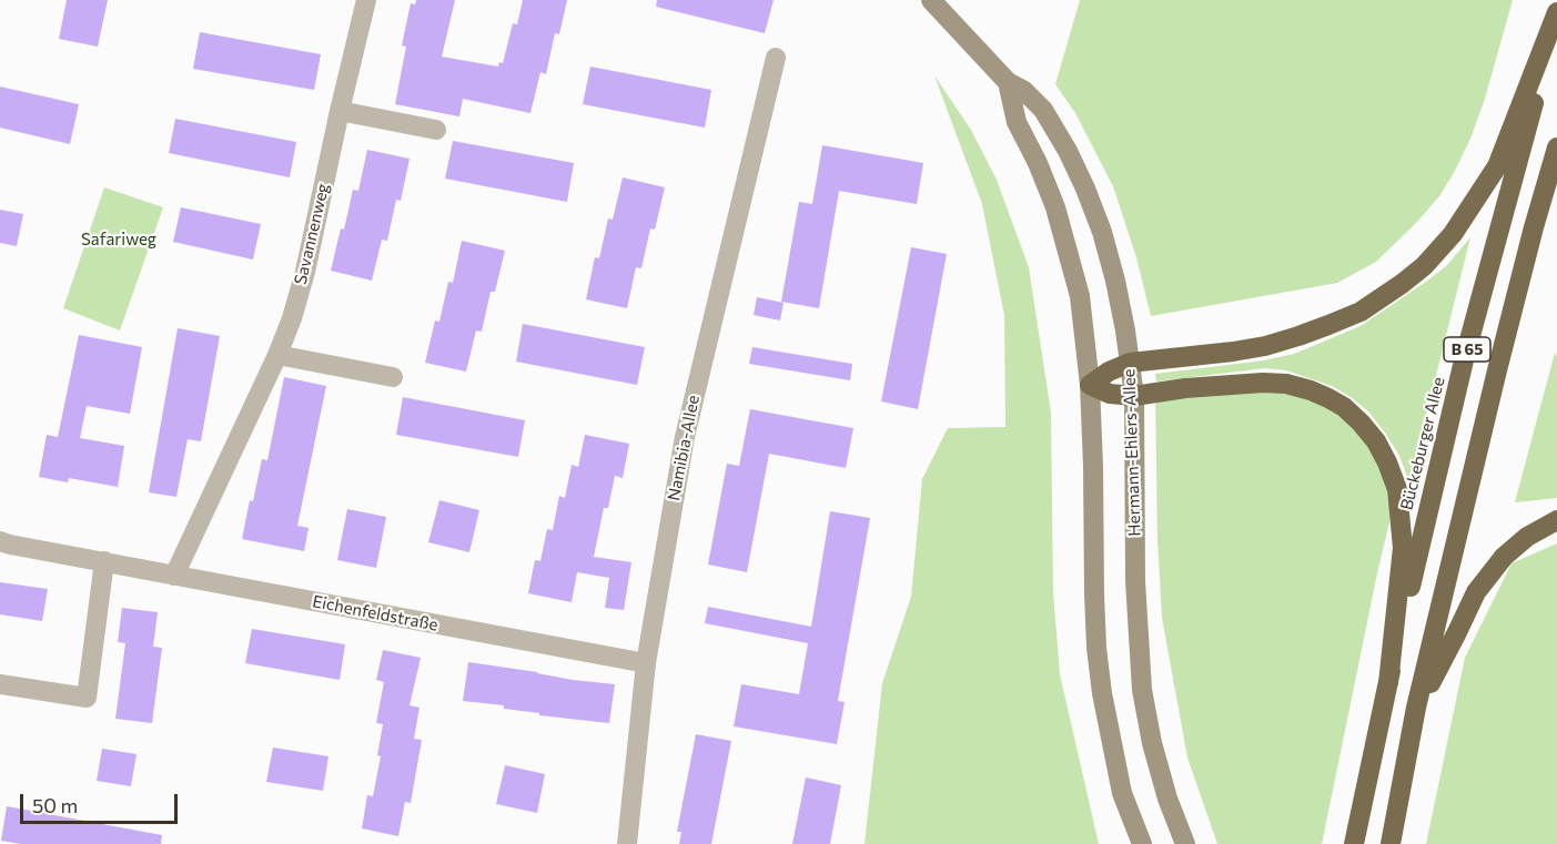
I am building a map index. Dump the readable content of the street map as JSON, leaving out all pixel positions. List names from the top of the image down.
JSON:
{
  "streets": {
    "highway": ["B 65", "Bückeburger Allee"],
    "street": [
      "Savannenweg",
      "Namibia-Allee",
      "Hermann-Ehlers-Allee",
      "Eichenfeldstraße"
    ]
  },
  "crossings": [
    ["Savannenweg", "Eichenfeldstraße"],
    ["Namibia-Allee", "Eichenfeldstraße"]
  ],
  "parks": ["Safariweg"],
  "scale_bar": "50 m"
}
